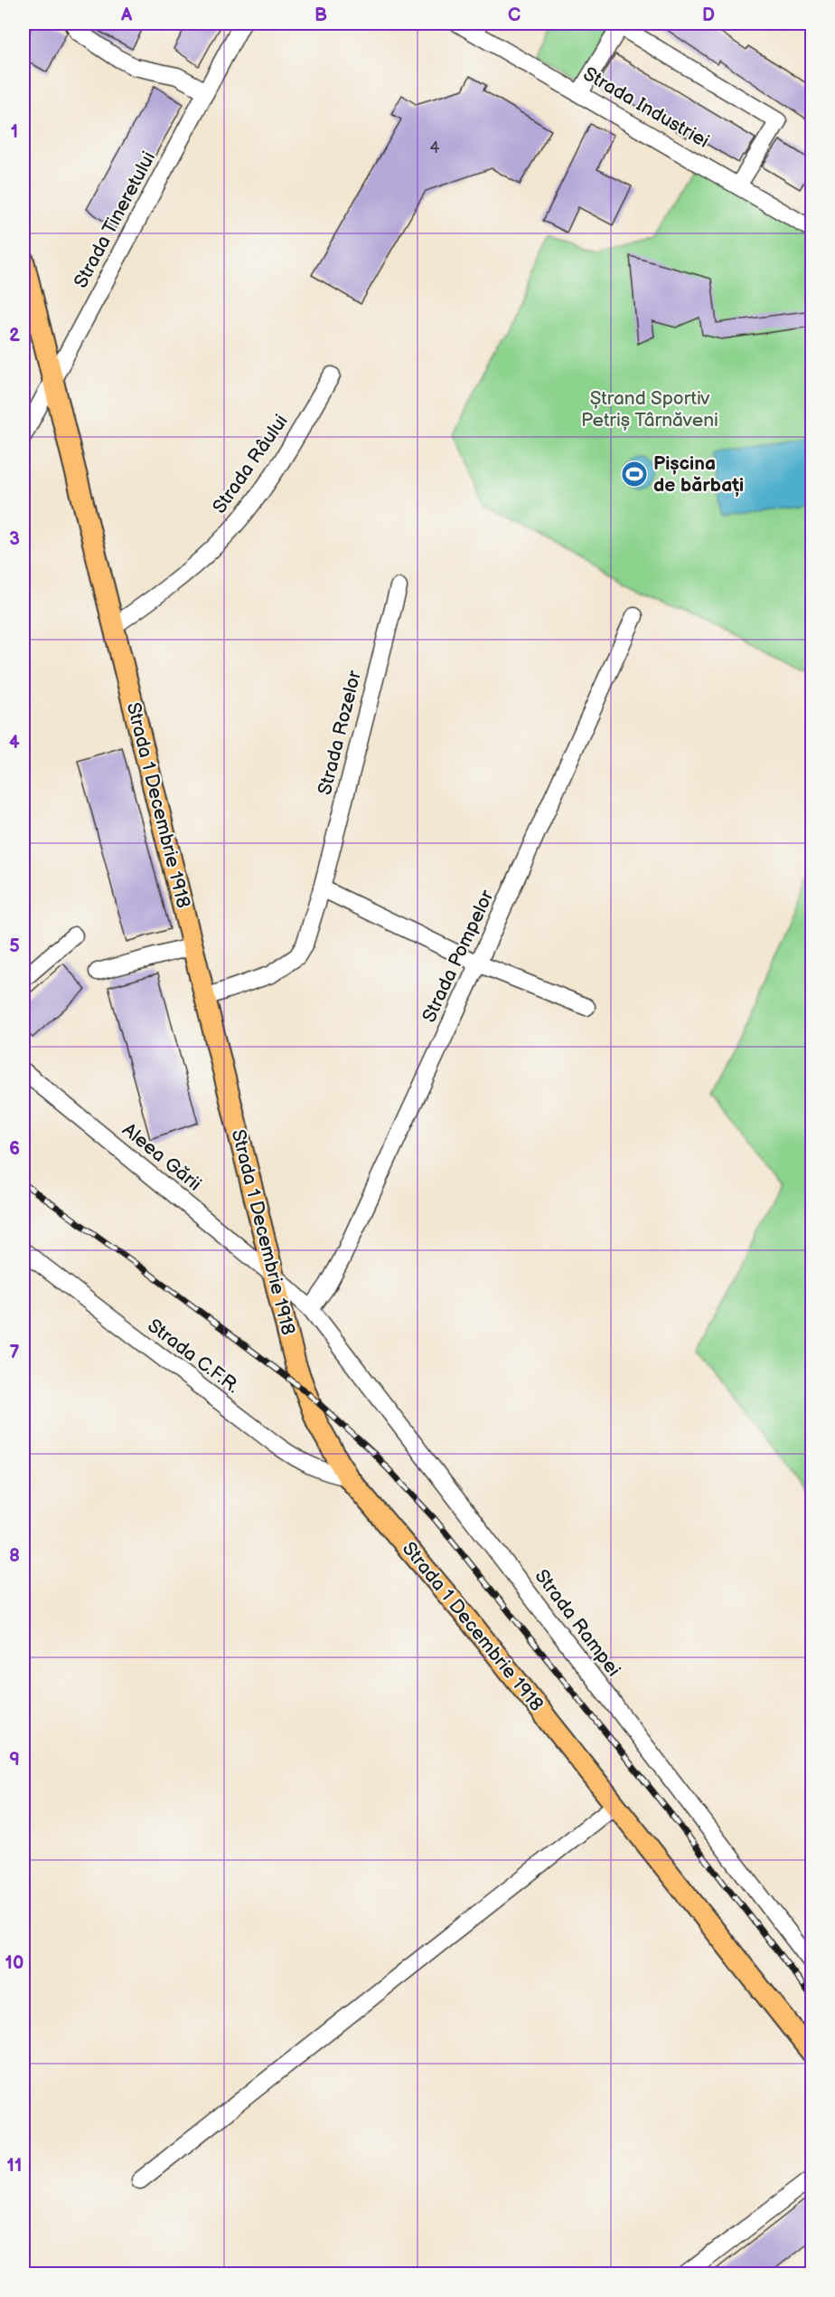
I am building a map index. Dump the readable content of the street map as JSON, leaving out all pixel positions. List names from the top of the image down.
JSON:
{
  "streets": {
    "main road": ["Strada 1 Decembrie 1918"],
    "street": [
      "Strada Industriei",
      "Strada Tineretului",
      "Strada Râului",
      "Strada Rozelor",
      "Strada Pompelor",
      "Aleea Gării",
      "Strada C.F.R.",
      "Strada Rampei"
    ]
  },
  "crossings": [
    ["Strada Tineretului", "Strada 1 Decembrie 1918"],
    ["Strada Râului", "Strada 1 Decembrie 1918"],
    ["Strada Rozelor", "Strada 1 Decembrie 1918"],
    ["Strada 1 Decembrie 1918", "Aleea Gării"],
    ["Strada 1 Decembrie 1918", "Strada C.F.R."],
    ["Strada Pompelor", "Aleea Gării"],
    ["Strada Pompelor", "Strada Rampei"],
    ["Aleea Gării", "Strada Rampei"]
  ],
  "parks": ["Ștrand Sportiv Petriș Târnăveni"],
  "places": {
    "sports": ["Pișcina de bărbați"]
  },
  "house_numbers": ["4"],
  "grid": {
    "columns": [
      "A",
      "B",
      "C",
      "D"
    ],
    "rows": [
      "1",
      "2",
      "3",
      "4",
      "5",
      "6",
      "7",
      "8",
      "9",
      "10",
      "11"
    ]
  }
}
